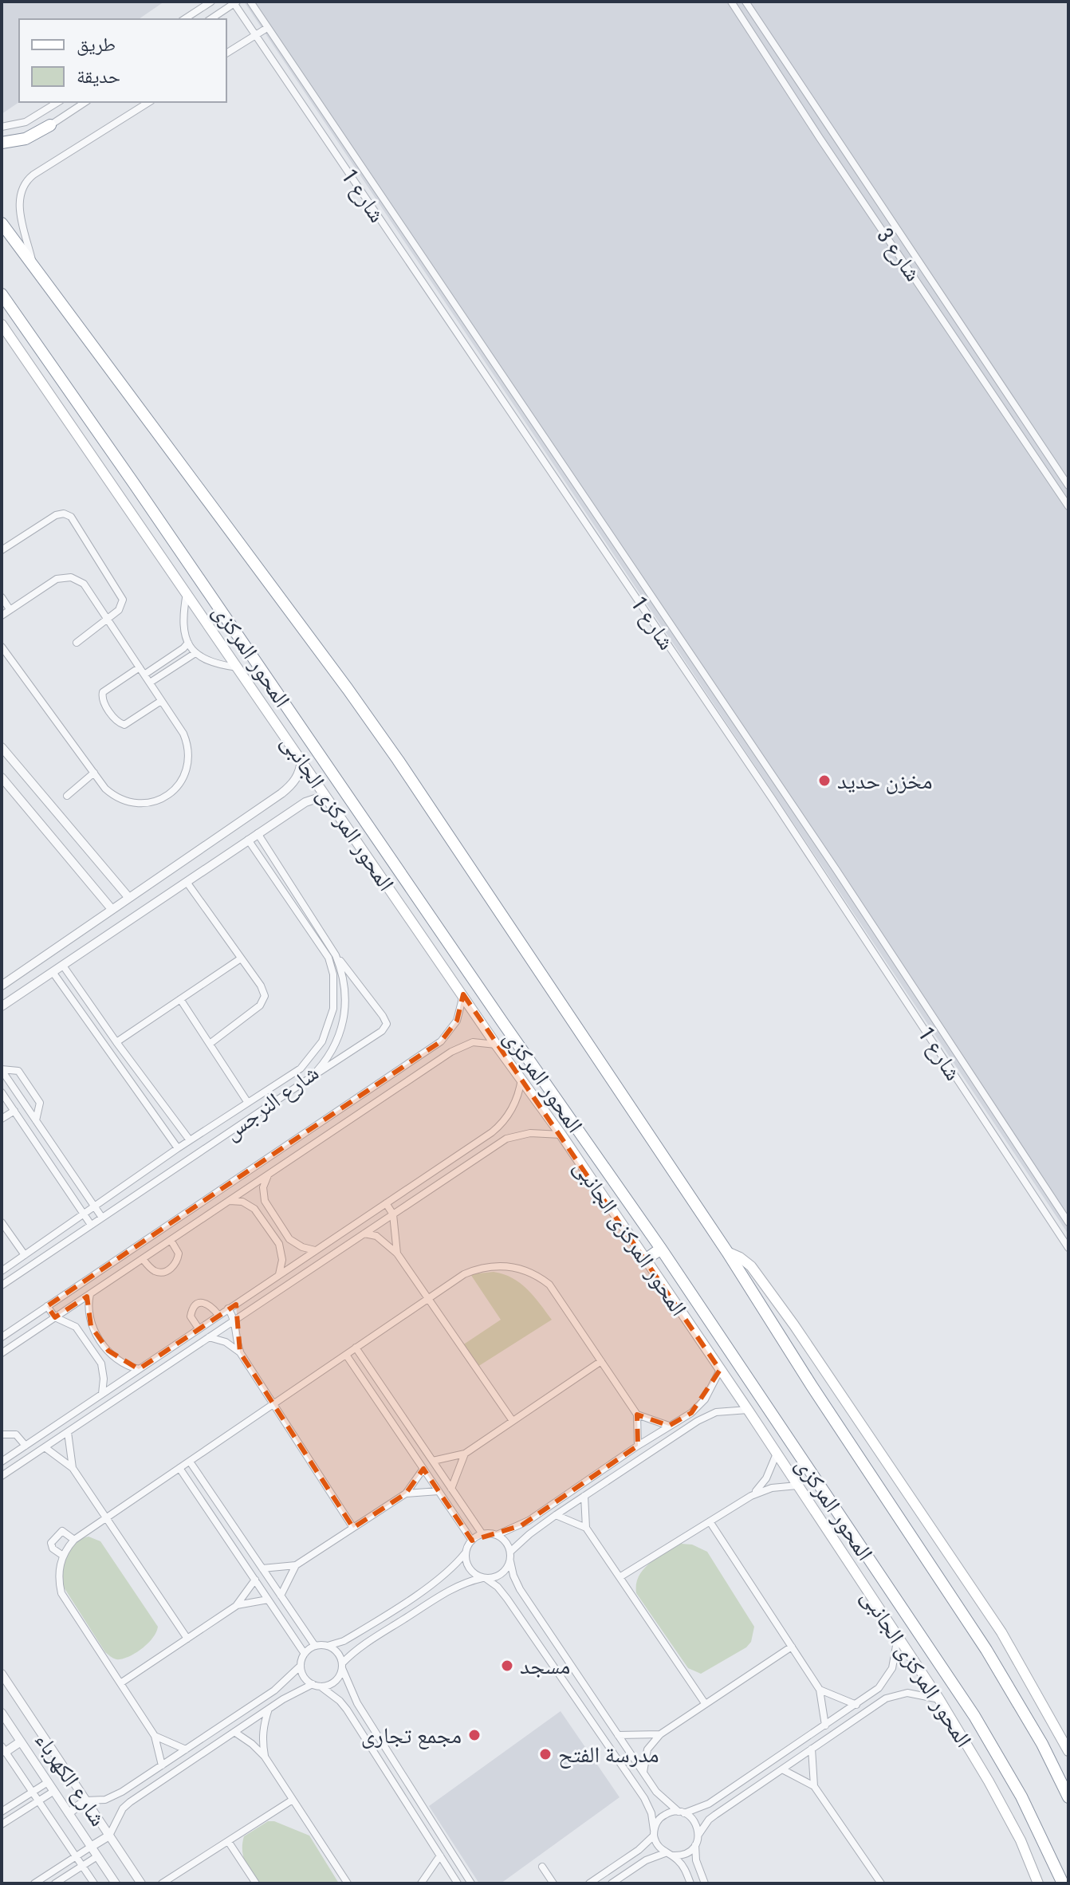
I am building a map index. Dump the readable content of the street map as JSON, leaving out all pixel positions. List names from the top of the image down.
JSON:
{
  "streets": {
    "highway": ["المحور المركزى"],
    "main road": ["المحور المركزى الجانبى"],
    "street": [
      "شارع 1",
      "شارع 3",
      "شارع النرجس",
      "شارع الكهرباء"
    ]
  },
  "places": [
    "مخزن حديد",
    "مسجد",
    "مجمع تجارى",
    "مدرسة الفتح"
  ],
  "legend": ["طريق", "حديقة"]
}
